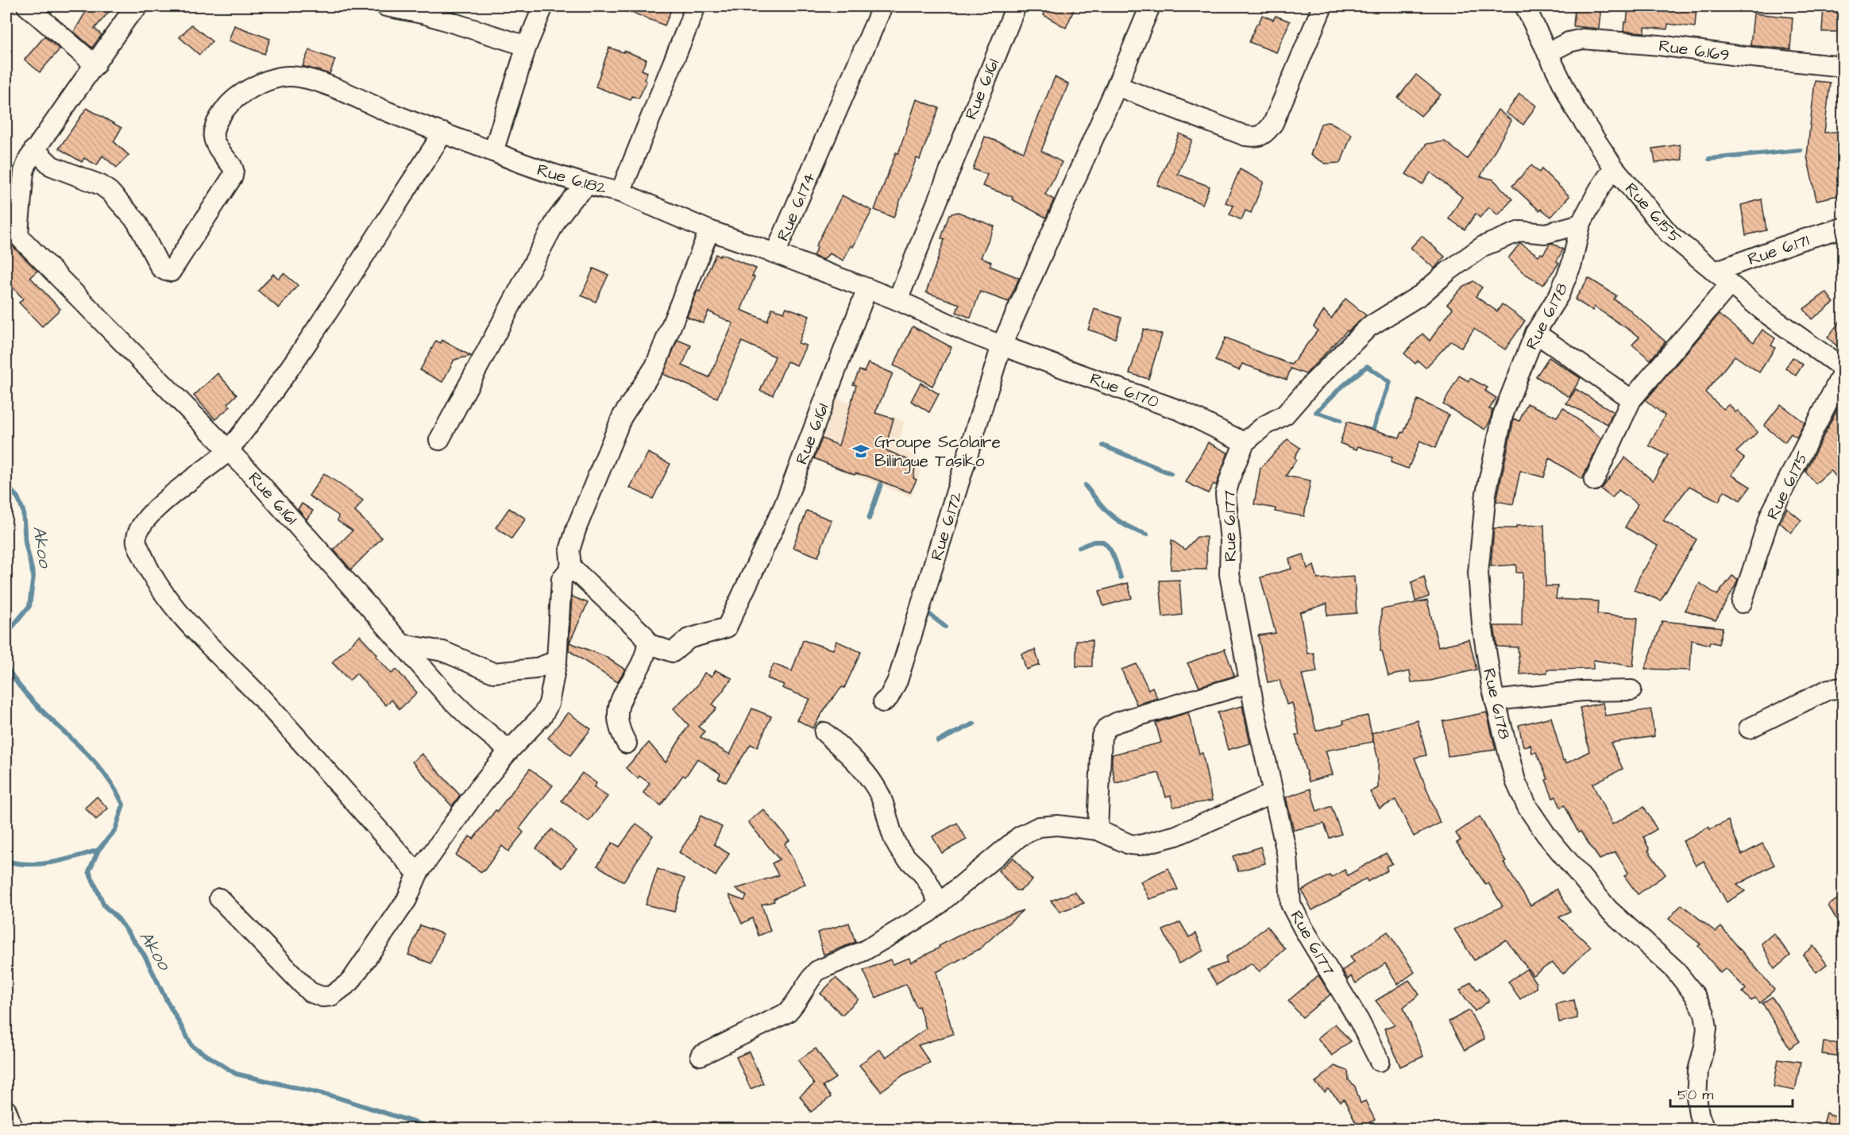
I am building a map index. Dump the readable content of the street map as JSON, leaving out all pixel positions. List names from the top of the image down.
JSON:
{
  "streets": {
    "street": [
      "Rue 6.169",
      "Rue 6.161",
      "Rue 6.182",
      "Rue 6.174",
      "Rue 6.155",
      "Rue 6.171",
      "Rue 6.178",
      "Rue 6.170",
      "Rue 6.175",
      "Rue 6.172",
      "Rue 6.177"
    ]
  },
  "crossings": [
    ["Rue 6.169", "Rue 6.155"],
    ["Rue 6.161", "Rue 6.182"],
    ["Rue 6.182", "Rue 6.174"],
    ["Rue 6.155", "Rue 6.171"],
    ["Rue 6.178", "Rue 6.177"],
    ["Rue 6.170", "Rue 6.172"],
    ["Rue 6.170", "Rue 6.177"]
  ],
  "water": ["Akoo"],
  "places": {
    "school or university": ["Groupe Scolaire Bilingue Tasiko"]
  },
  "scale_bar": "50 m"
}
